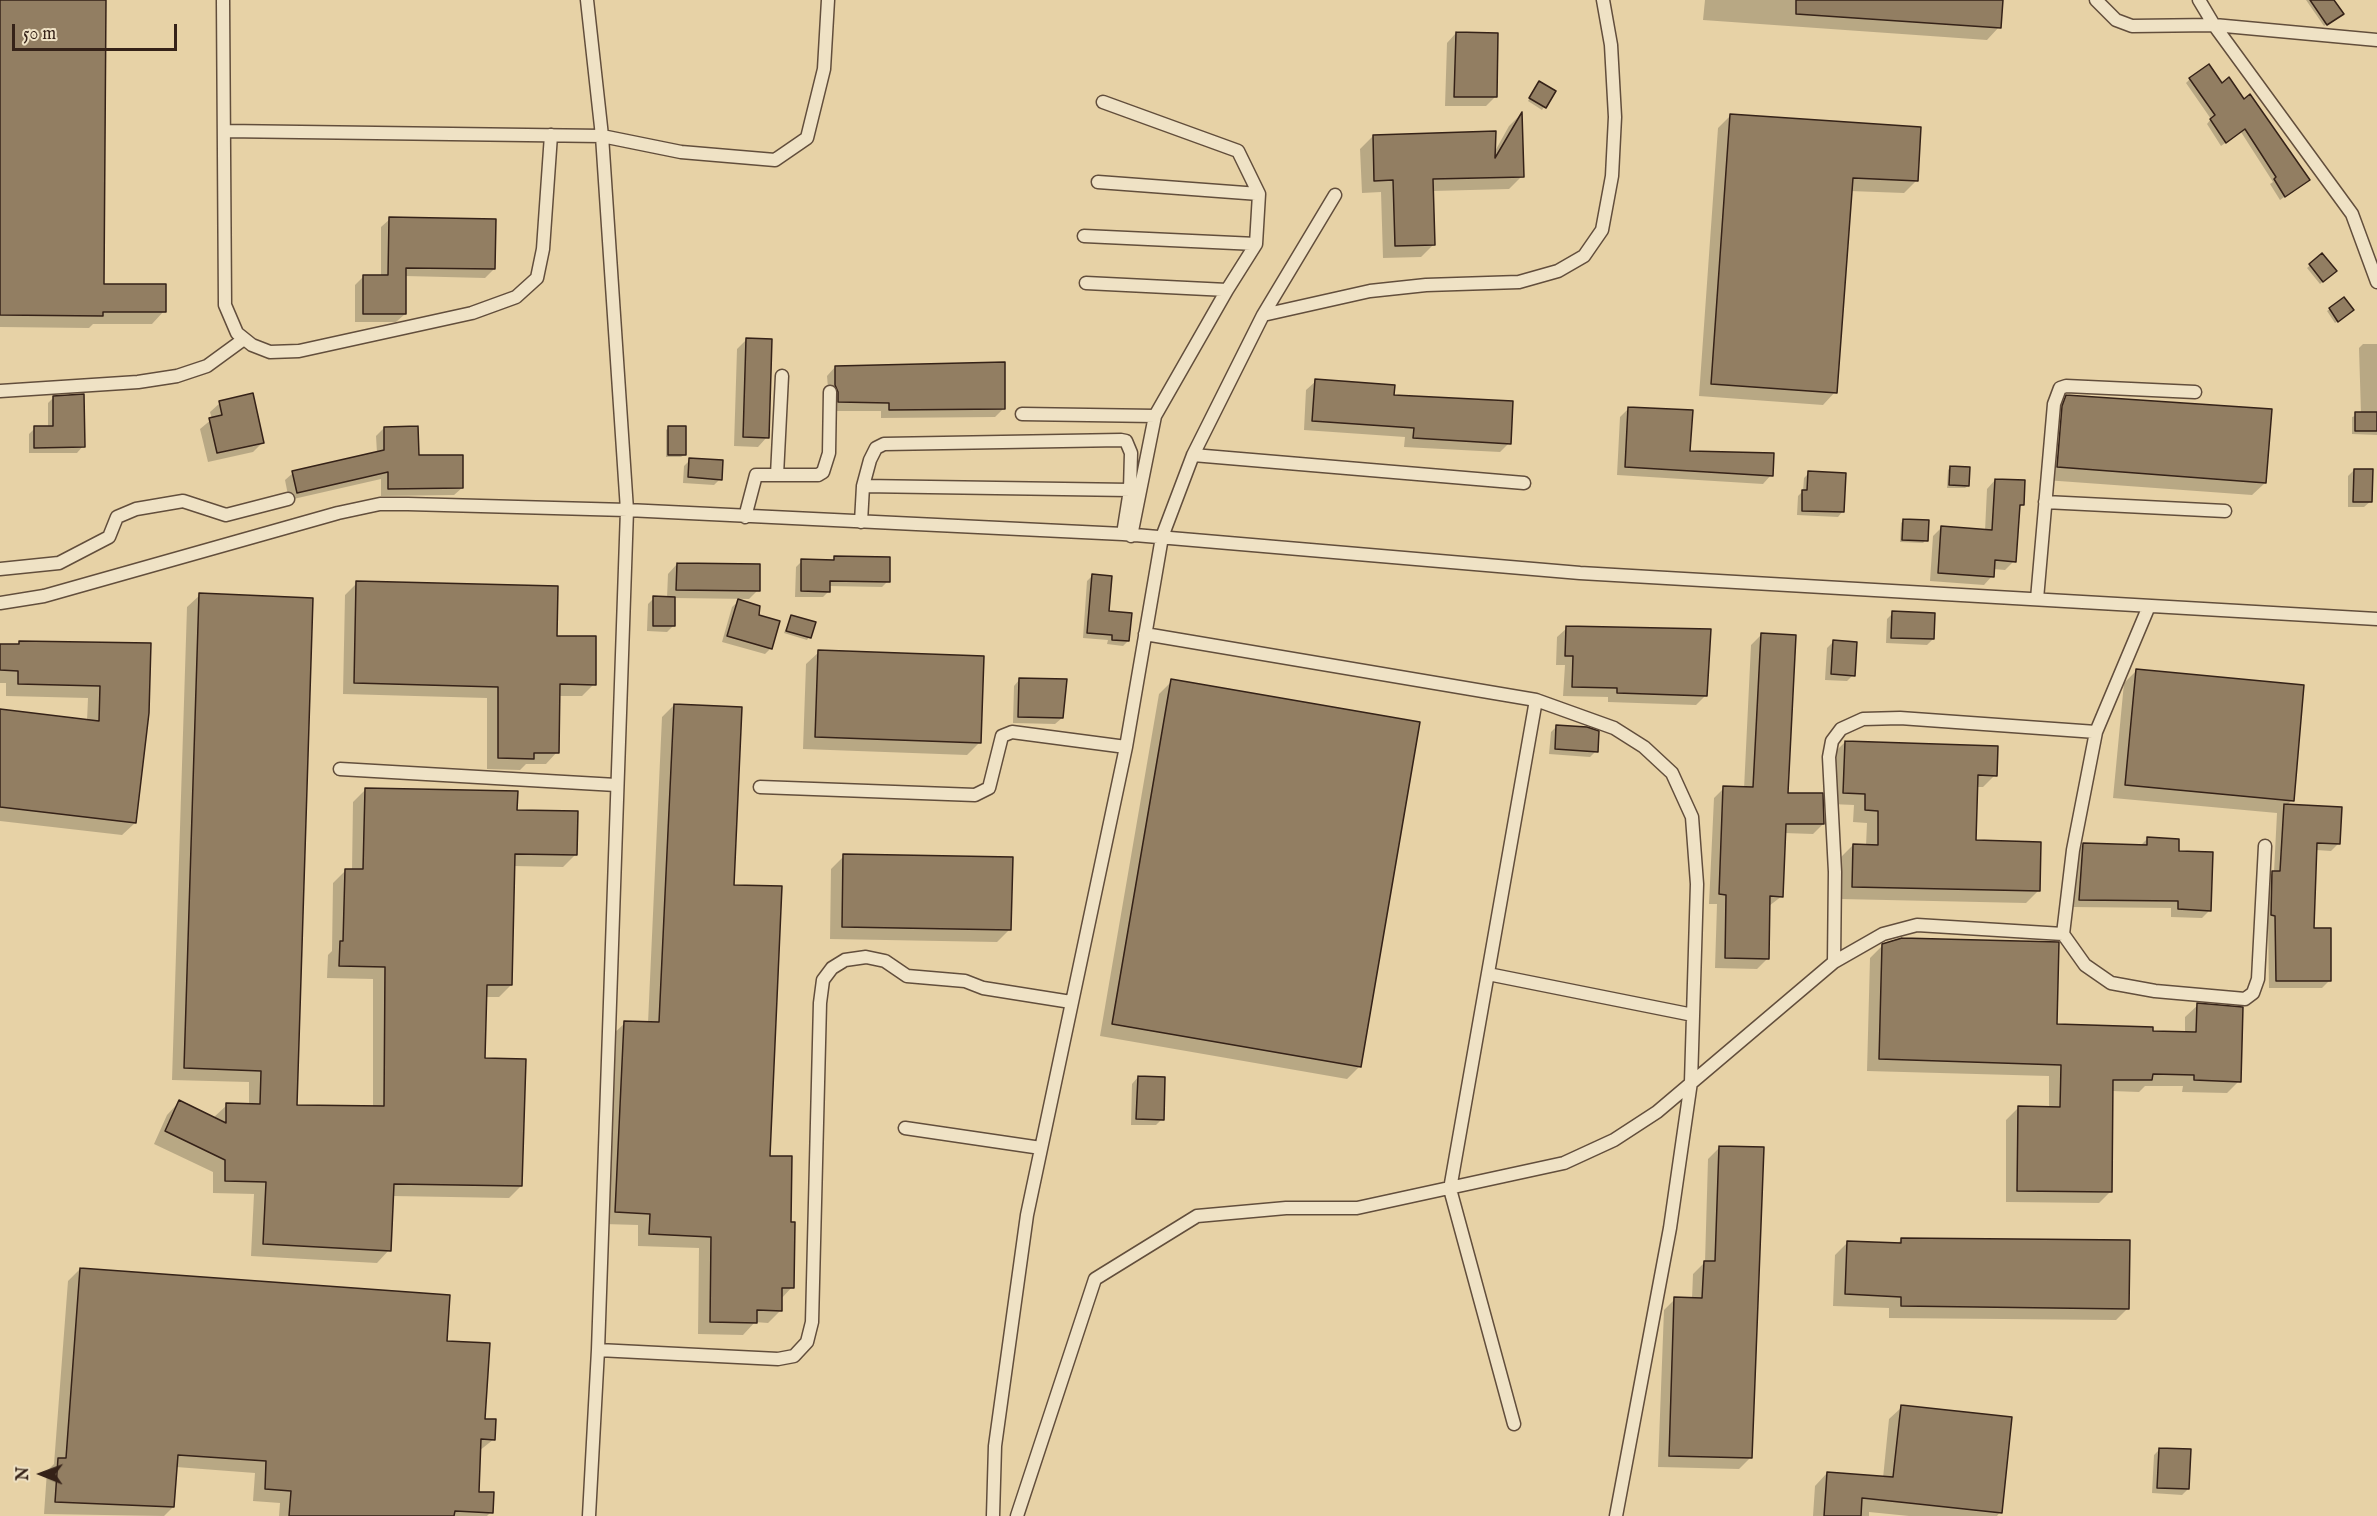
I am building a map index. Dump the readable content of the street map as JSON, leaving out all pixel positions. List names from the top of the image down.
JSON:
{
  "scale_bar": "50 m",
  "north": "left"
}
